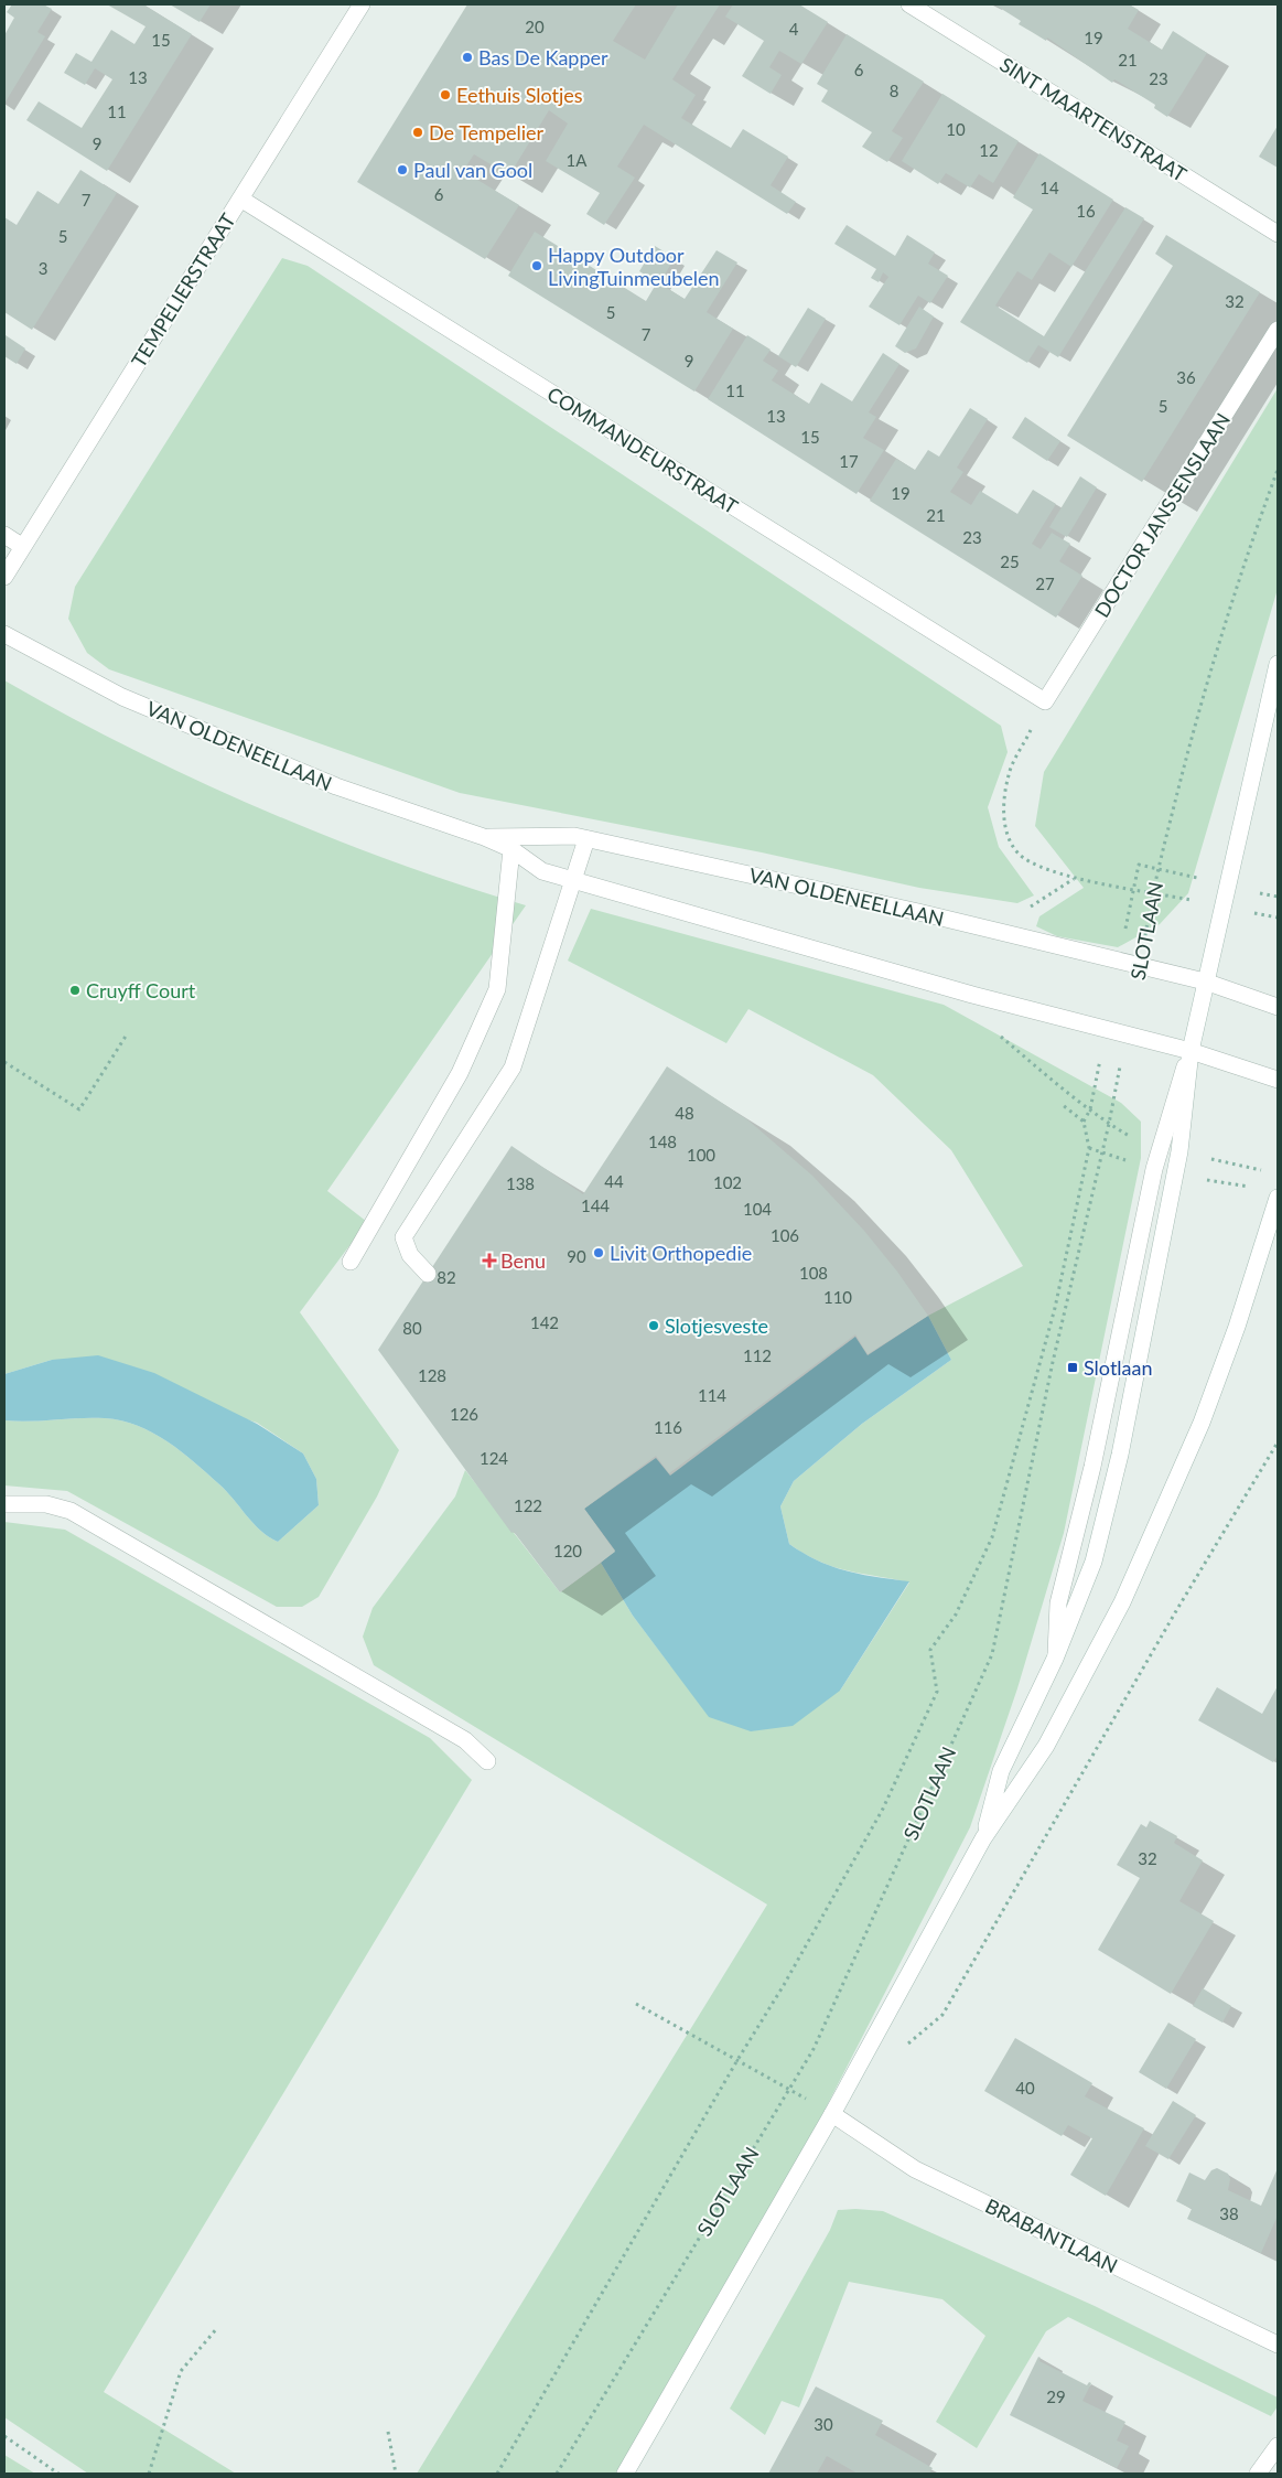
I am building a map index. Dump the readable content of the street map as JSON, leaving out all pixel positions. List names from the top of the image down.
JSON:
{
  "streets": {
    "street": [
      "SINT MAARTENSTRAAT",
      "TEMPELIERSTRAAT",
      "COMMANDEURSTRAAT",
      "DOCTOR JANSSENSLAAN",
      "VAN OLDENEELLAAN",
      "BRABANTLAAN"
    ],
    "path": ["SLOTLAAN"]
  },
  "crossings": [
    ["TEMPELIERSTRAAT", "COMMANDEURSTRAAT"],
    ["COMMANDEURSTRAAT", "DOCTOR JANSSENSLAAN"],
    ["VAN OLDENEELLAAN", "SLOTLAAN"]
  ],
  "places": {
    "other": [
      "Bas De Kapper",
      "Eethuis Slotjes",
      "De Tempelier",
      "Paul van Gool",
      "Happy Outdoor LivingTuinmeubelen",
      "Cruyff Court",
      "Livit Orthopedie",
      "Slotjesveste"
    ],
    "health": ["Benu"],
    "transit": ["Slotlaan"]
  },
  "house_numbers": [
    "20",
    "4",
    "19",
    "15",
    "21",
    "6",
    "13",
    "23",
    "8",
    "11",
    "10",
    "9",
    "12",
    "1A",
    "14",
    "6",
    "7",
    "16",
    "5",
    "3",
    "32",
    "5",
    "7",
    "9",
    "36",
    "11",
    "5",
    "13",
    "15",
    "17",
    "19",
    "21",
    "23",
    "25",
    "27",
    "48",
    "148",
    "100",
    "44",
    "102",
    "138",
    "144",
    "104",
    "106",
    "90",
    "108",
    "82",
    "110",
    "142",
    "80",
    "112",
    "128",
    "114",
    "126",
    "116",
    "124",
    "122",
    "120",
    "32",
    "40",
    "38",
    "29",
    "30"
  ]
}
